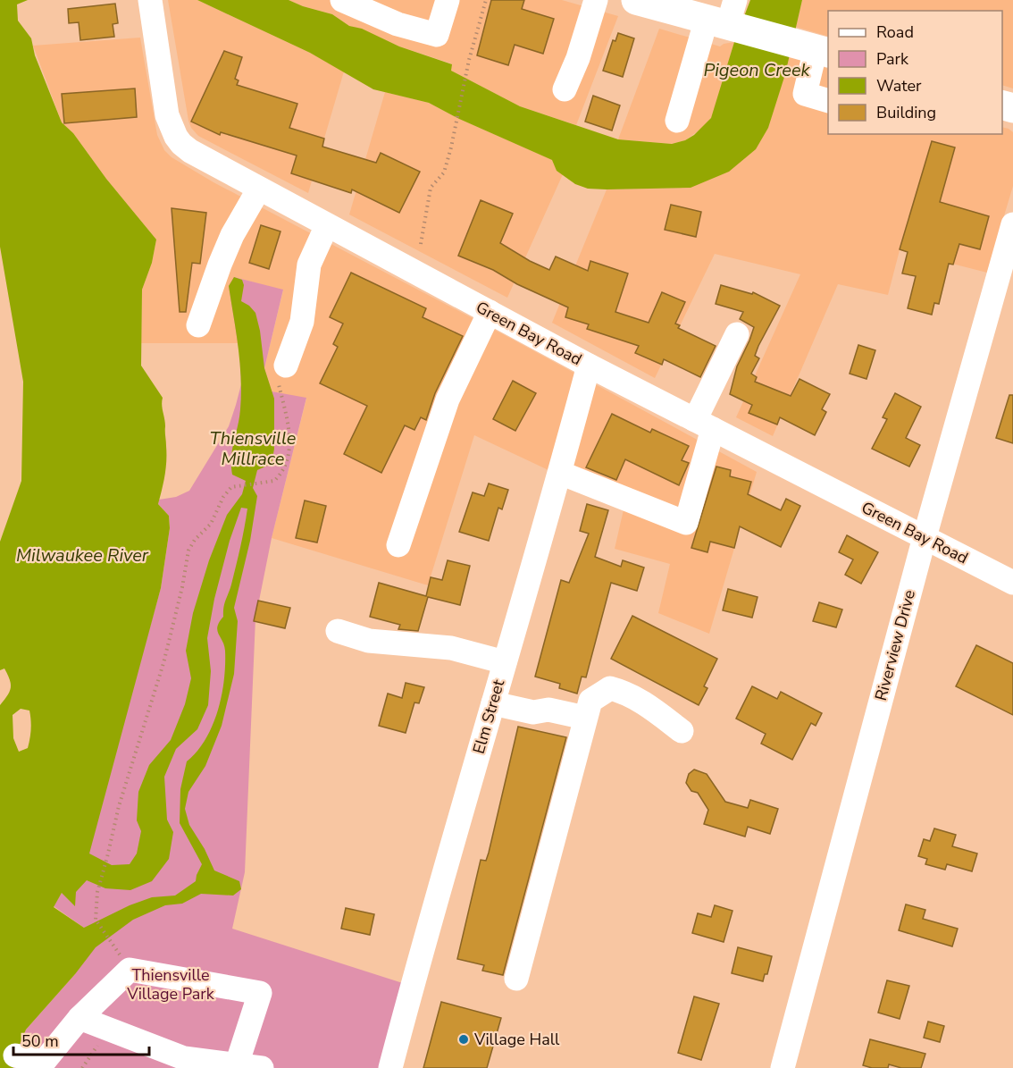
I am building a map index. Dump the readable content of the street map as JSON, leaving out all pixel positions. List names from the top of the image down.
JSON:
{
  "streets": {
    "street": ["Green Bay Road", "Riverview Drive", "Elm Street"]
  },
  "crossings": [
    ["Green Bay Road", "Riverview Drive"],
    ["Green Bay Road", "Elm Street"]
  ],
  "water": ["Pigeon Creek", "Thiensville Millrace", "Milwaukee River"],
  "parks": ["Thiensville Village Park"],
  "places": ["Village Hall"],
  "legend": [
    "Road",
    "Park",
    "Water",
    "Building"
  ],
  "scale_bar": "50 m"
}
